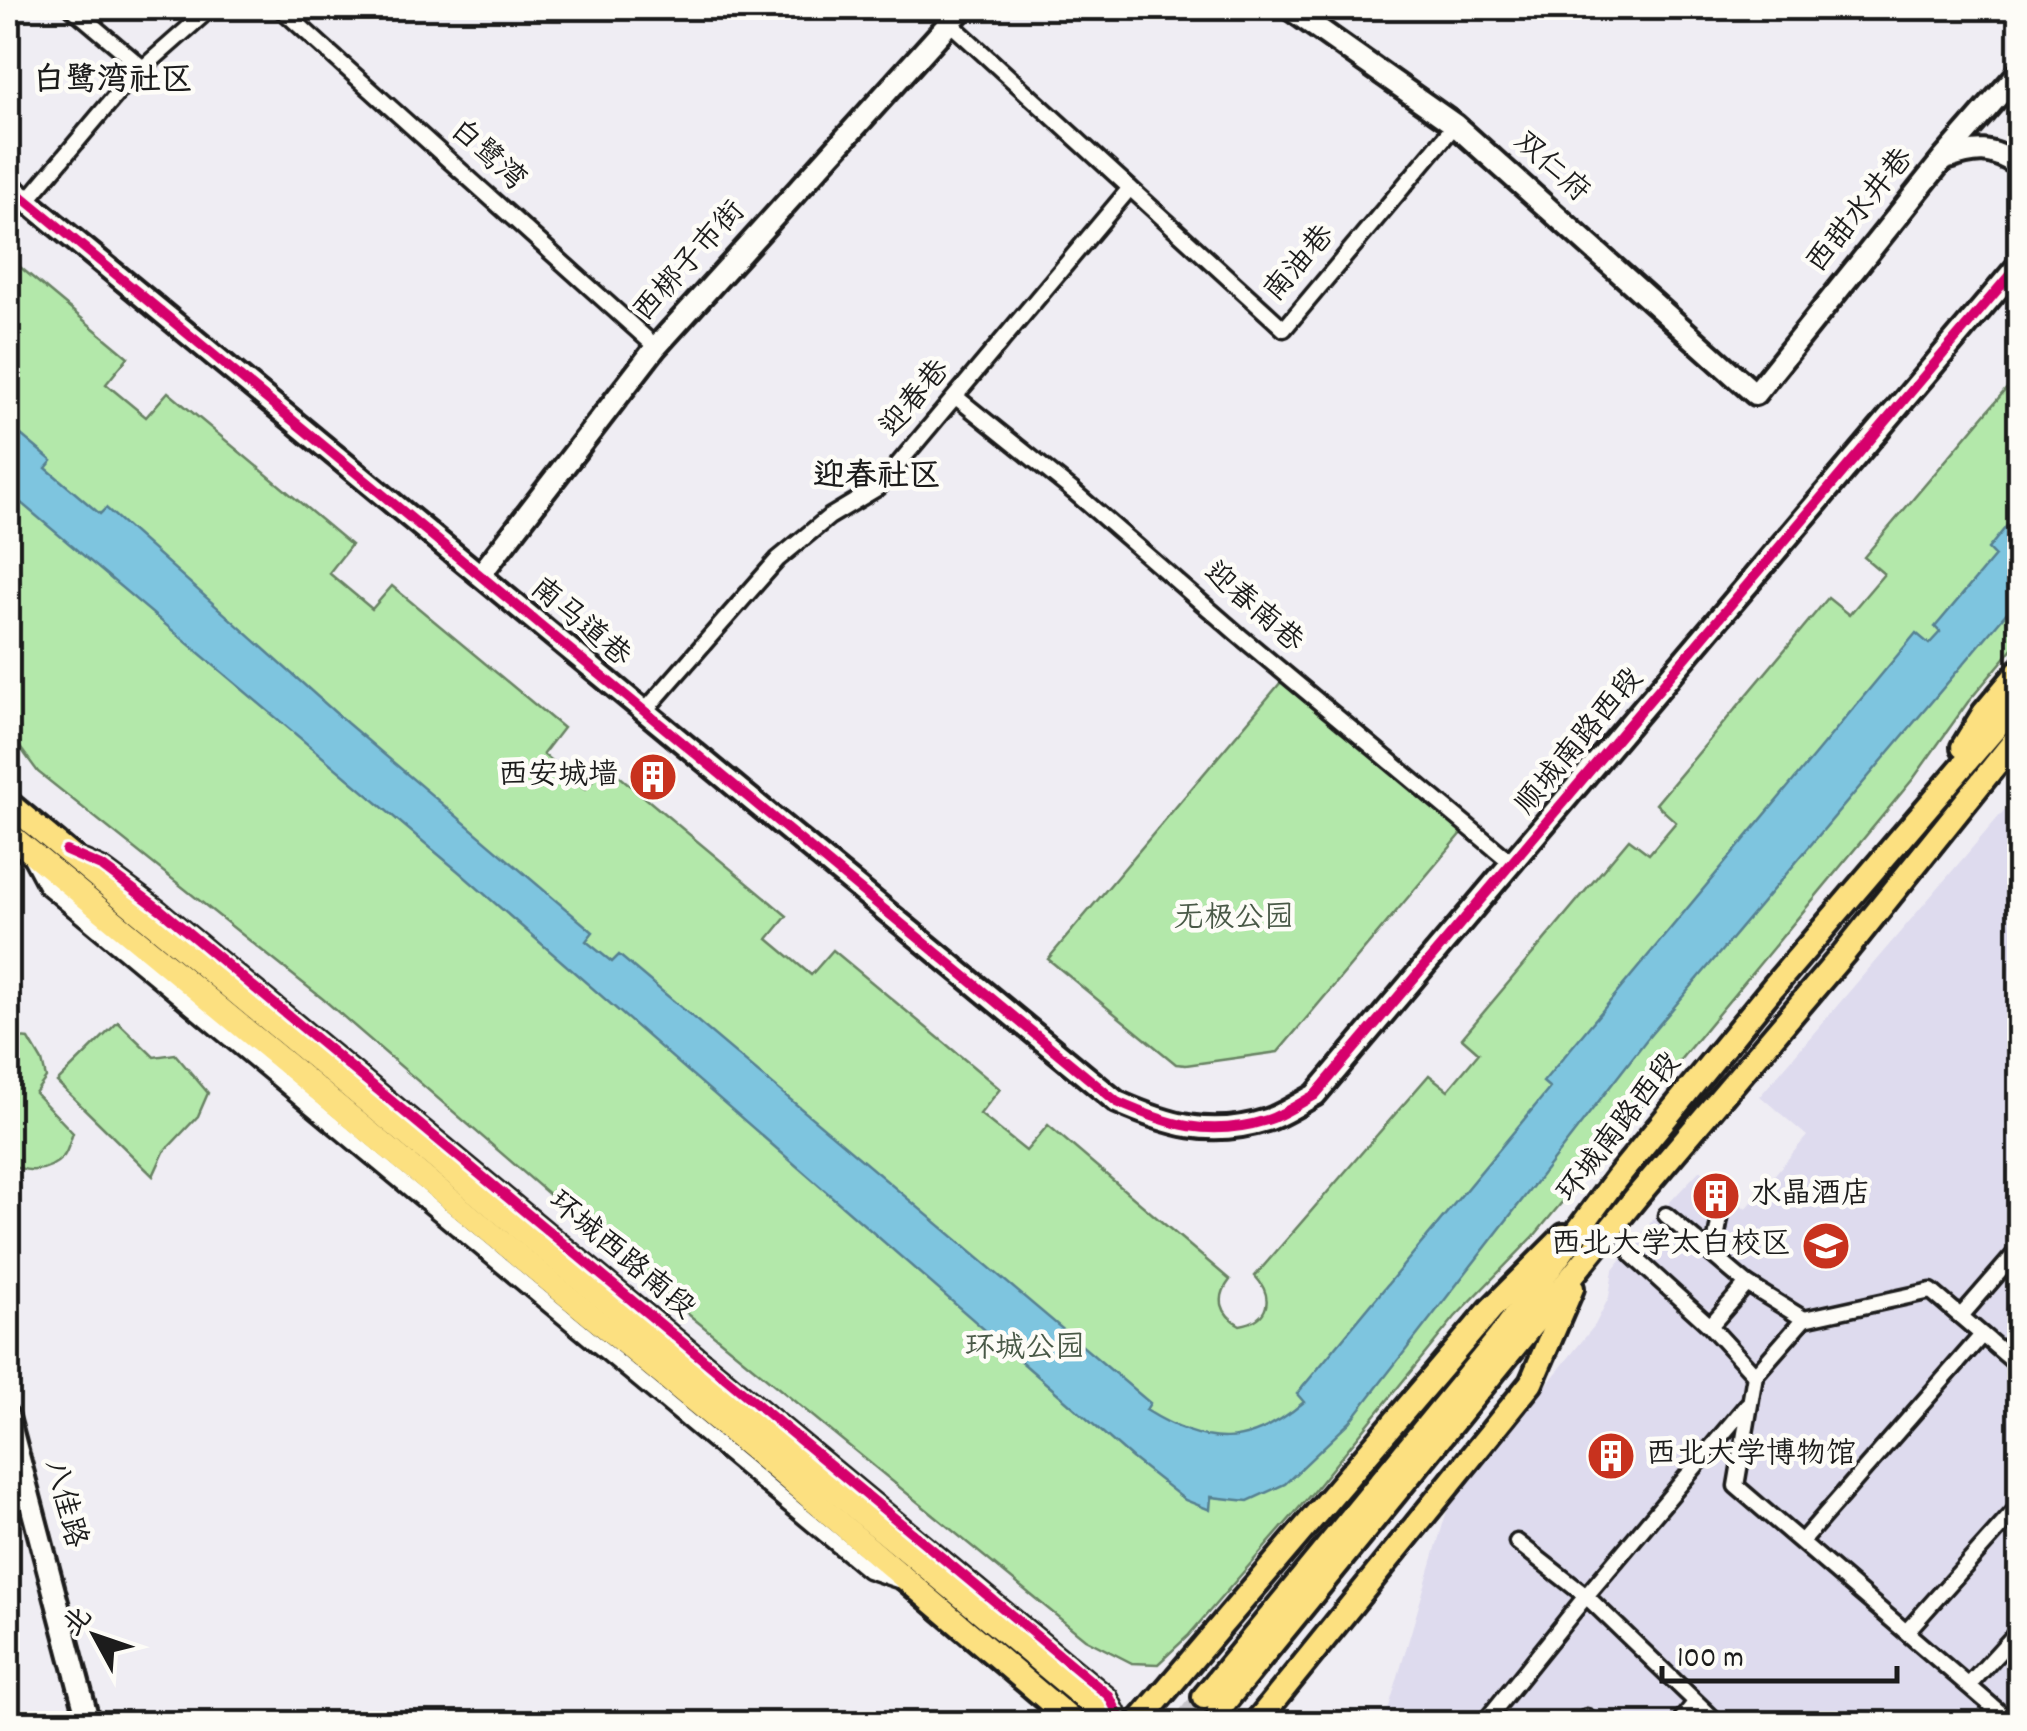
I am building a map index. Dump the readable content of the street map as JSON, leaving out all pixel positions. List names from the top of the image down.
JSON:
{
  "streets": {
    "main road": ["环城南路西段", "环城西路南段"],
    "street": [
      "白鹭湾",
      "双仁府",
      "西甜水井巷",
      "西梆子市街",
      "南油巷",
      "迎春巷",
      "迎春南巷",
      "南马道巷",
      "顺城南路西段",
      "八佳路"
    ]
  },
  "crossings": [
    ["白鹭湾", "西梆子市街"],
    ["双仁府", "西甜水井巷"],
    ["双仁府", "南油巷"],
    ["西梆子市街", "南马道巷"],
    ["南油巷", "迎春巷"],
    ["迎春巷", "迎春南巷"],
    ["迎春巷", "南马道巷"],
    ["迎春南巷", "顺城南路西段"],
    ["南马道巷", "顺城南路西段"]
  ],
  "districts": ["白鹭湾社区", "迎春社区"],
  "parks": ["无极公园", "环城公园"],
  "places": {
    "building": ["西安城墙", "水晶酒店", "西北大学博物馆"],
    "school or university": ["西北大学太白校区"]
  },
  "scale_bar": "100 m",
  "north": "top left"
}
